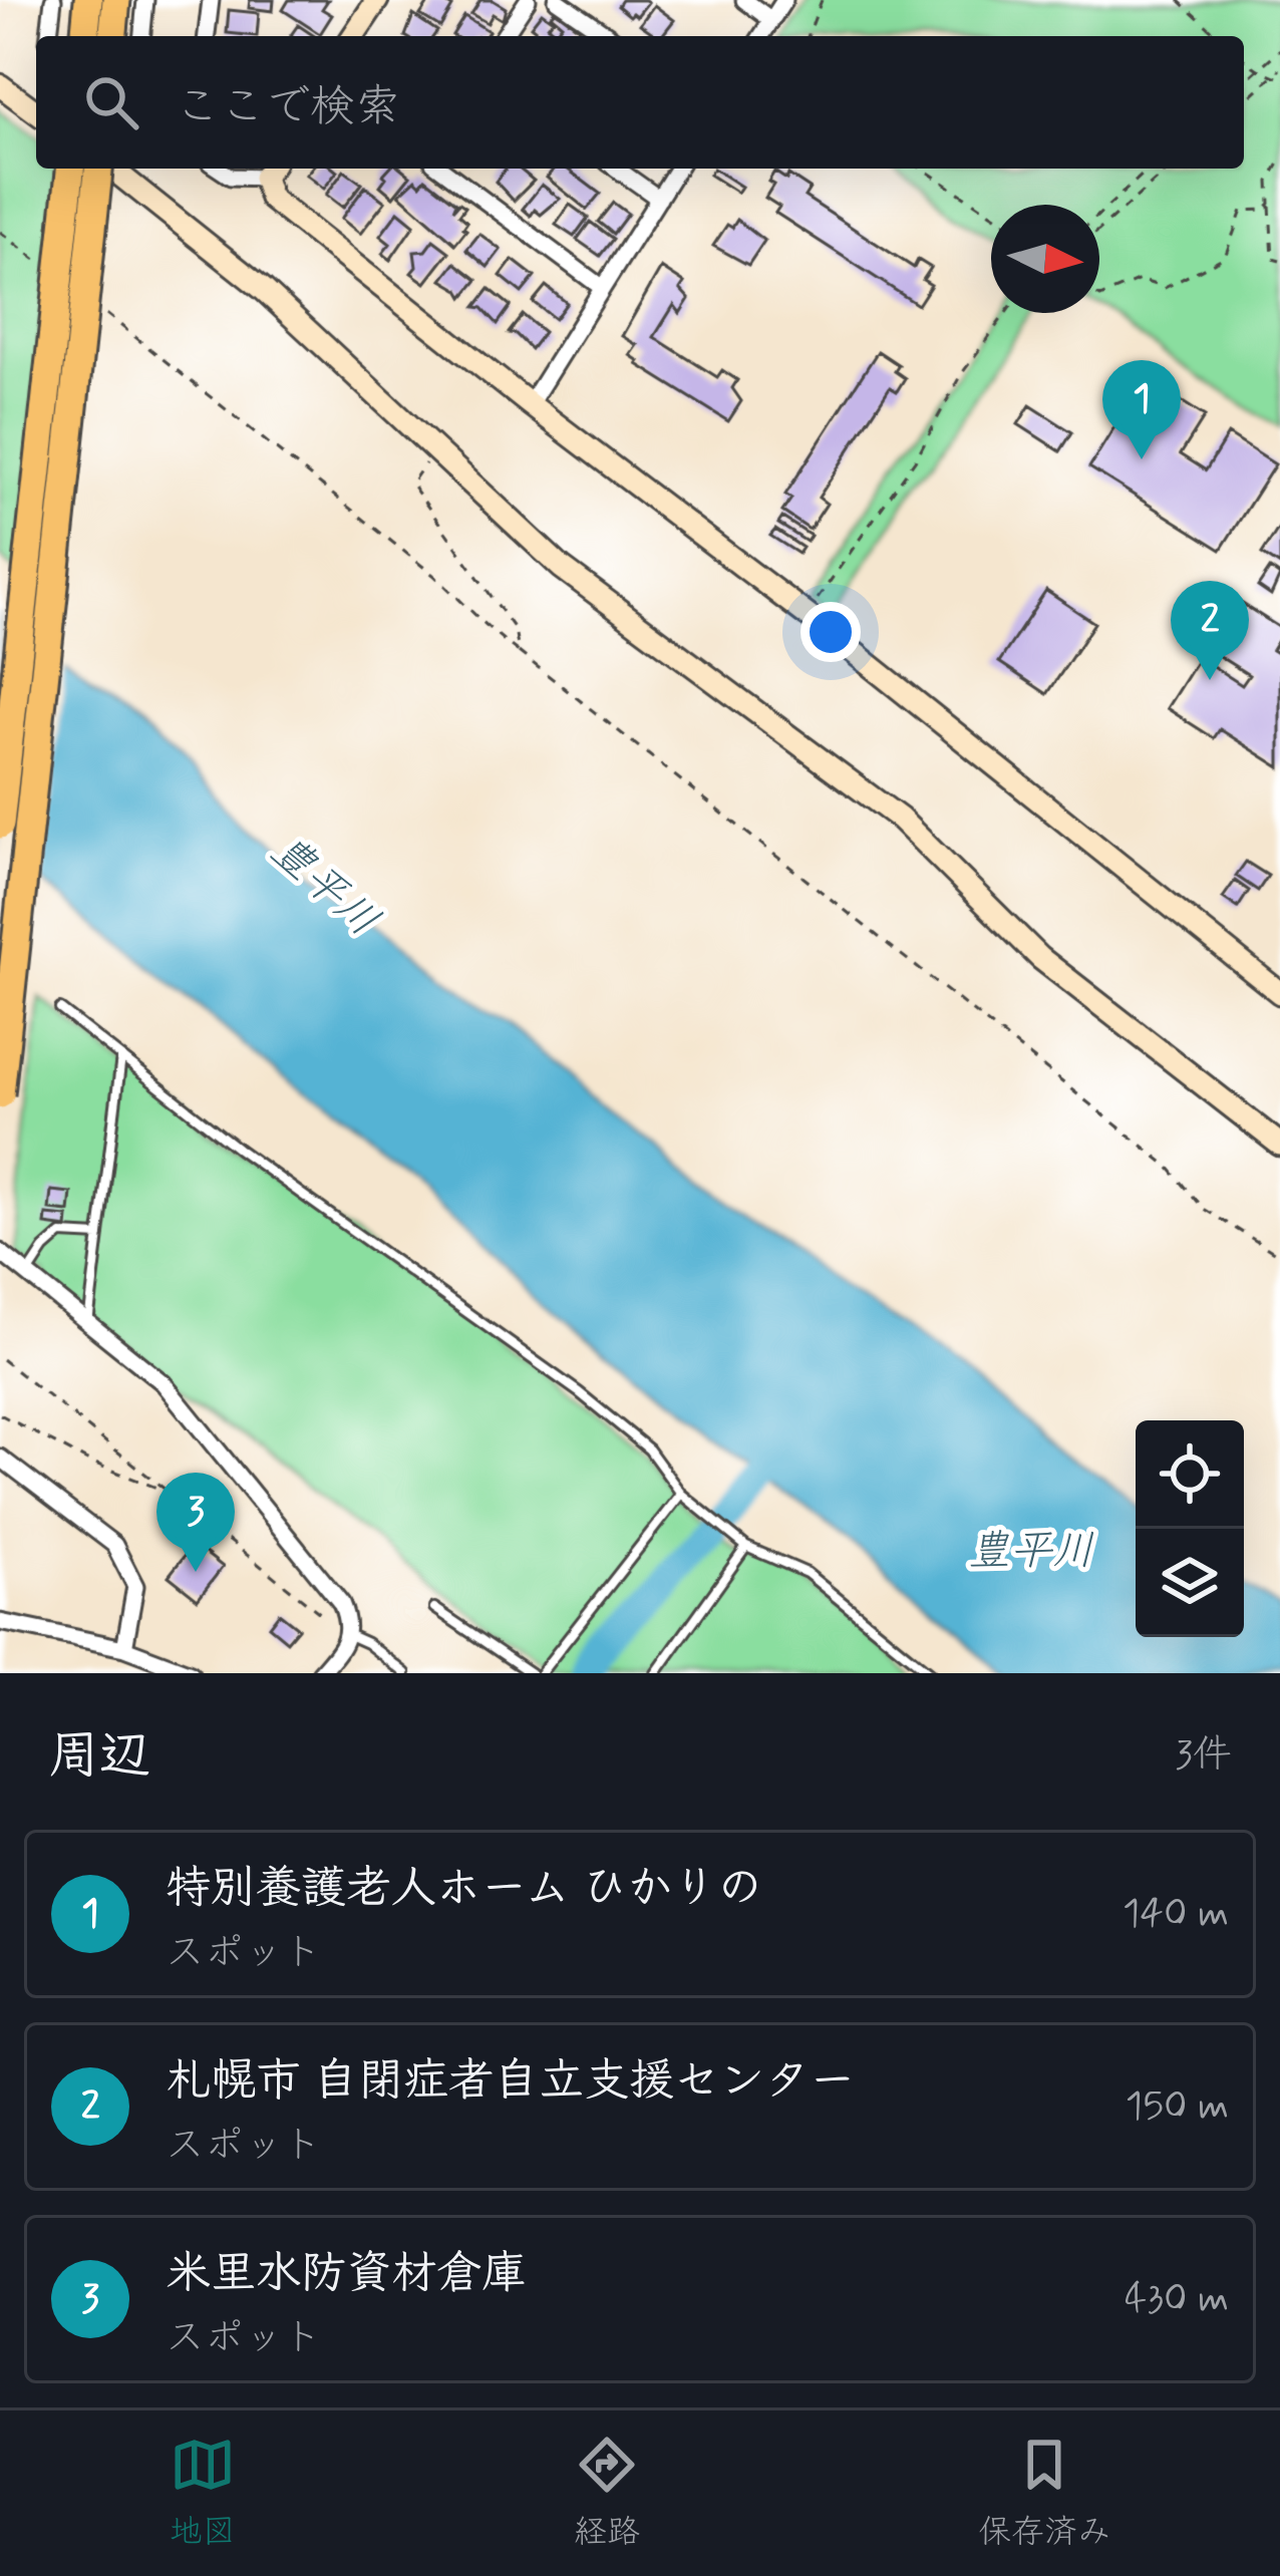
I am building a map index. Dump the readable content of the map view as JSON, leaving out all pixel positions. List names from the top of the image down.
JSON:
{
  "water": ["豊平川"],
  "north": "right",
  "page": {
    "search": "ここで検索",
    "pins": ["1", "2", "3"],
    "heading": ["周辺", "3件"],
    "list": [
      {
        "mark": "1",
        "name": "特別養護老人ホーム ひかりの",
        "note": "スポット",
        "value": "140 m"
      },
      {
        "mark": "2",
        "name": "札幌市 自閉症者自立支援センター",
        "note": "スポット",
        "value": "150 m"
      },
      {
        "mark": "3",
        "name": "米里水防資材倉庫",
        "note": "スポット",
        "value": "430 m"
      }
    ],
    "nav": ["地図", "経路", "保存済み"]
  }
}
